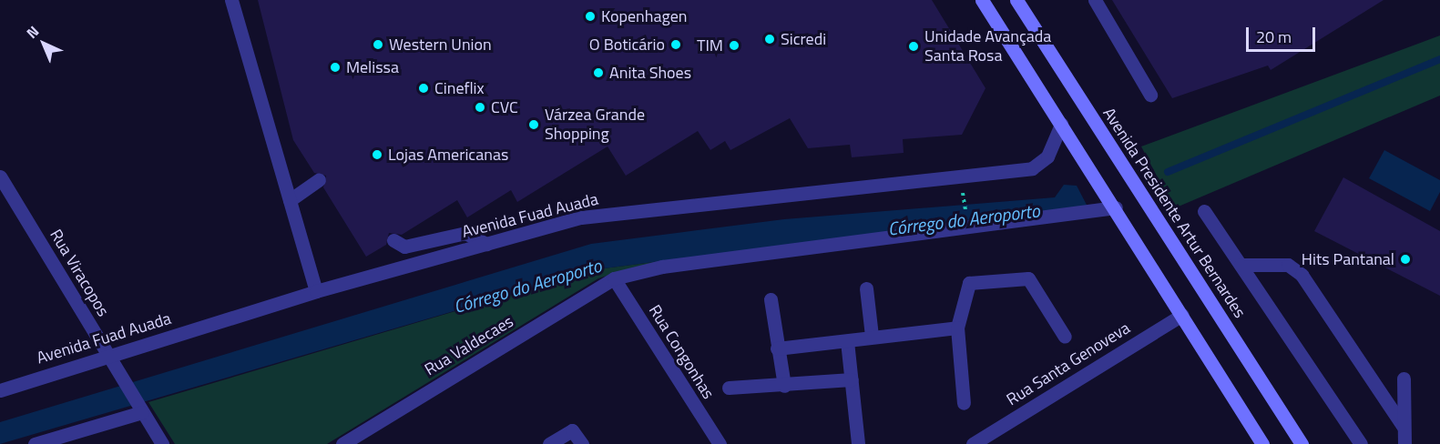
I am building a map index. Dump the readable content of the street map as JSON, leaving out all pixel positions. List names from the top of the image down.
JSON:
{
  "streets": {
    "main road": ["Avenida Presidente Artur Bernardes"],
    "street": [
      "Avenida Fuad Auada",
      "Rua Viracopos",
      "Rua Valdecaes",
      "Rua Congonhas",
      "Rua Santa Genoveva"
    ]
  },
  "crossings": [
    ["Avenida Fuad Auada", "Rua Viracopos"],
    ["Rua Valdecaes", "Rua Congonhas"]
  ],
  "water": ["Córrego do Aeroporto"],
  "places": [
    "Kopenhagen",
    "Sicredi",
    "Western Union",
    "O Boticário",
    "TIM",
    "Unidade Avançada Santa Rosa",
    "Melissa",
    "Anita Shoes",
    "Cineflix",
    "CVC",
    "Várzea Grande Shopping",
    "Lojas Americanas",
    "Hits Pantanal"
  ],
  "scale_bar": "20 m",
  "north": "top left"
}
